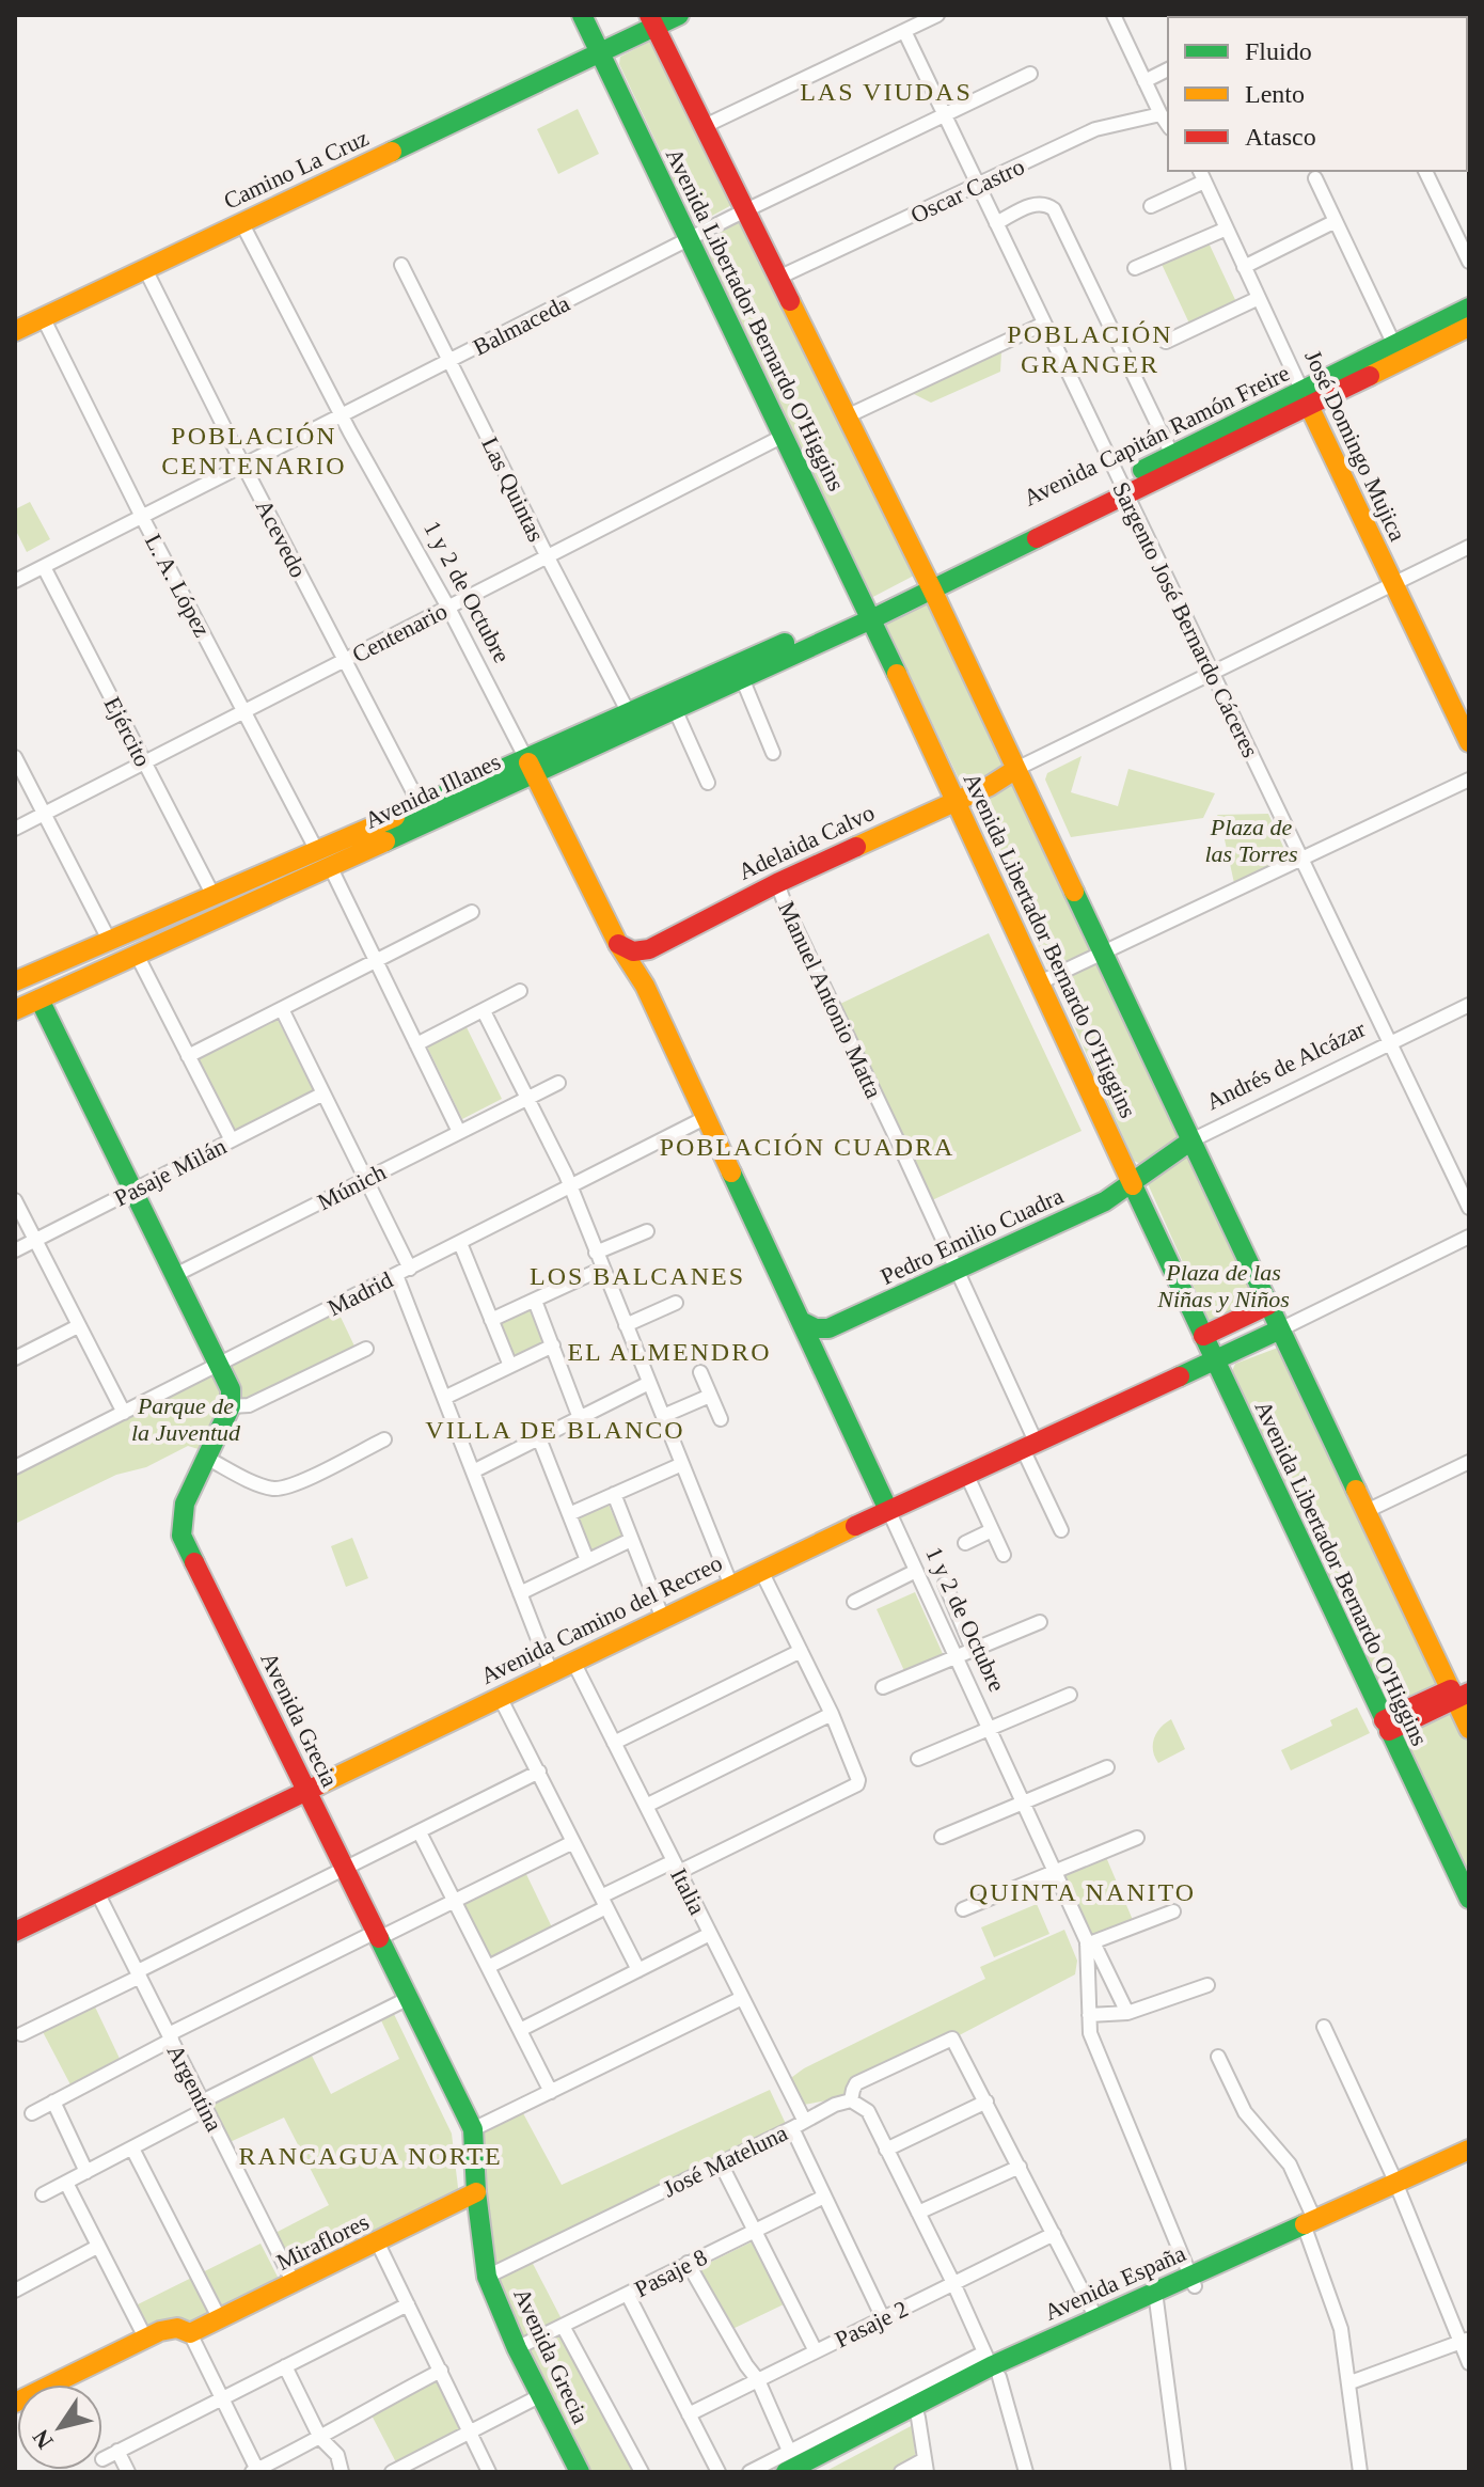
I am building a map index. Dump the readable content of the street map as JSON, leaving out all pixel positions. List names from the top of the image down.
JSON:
{
  "streets": {
    "main road": [
      "Camino La Cruz",
      "Avenida Libertador Bernardo O'Higgins",
      "Avenida Capitán Ramón Freire",
      "José Domingo Mujica",
      "1 y 2 de Octubre",
      "Avenida Illanes",
      "Adelaida Calvo",
      "Andrés de Alcázar",
      "Pedro Emilio Cuadra",
      "Avenida Camino del Recreo",
      "Avenida Grecia",
      "Miraflores",
      "Avenida España"
    ],
    "street": [
      "Oscar Castro",
      "Balmaceda",
      "Las Quintas",
      "Acevedo",
      "L. A. López",
      "Sargento José Bernardo Cáceres",
      "Centenario",
      "Ejército",
      "Manuel Antonio Matta",
      "Pasaje Milán",
      "Múnich",
      "Madrid",
      "Italia",
      "Argentina",
      "José Mateluna",
      "Pasaje 8",
      "Pasaje 2"
    ]
  },
  "crossings": [
    ["Camino La Cruz", "Avenida Libertador Bernardo O'Higgins"],
    ["Camino La Cruz", "Acevedo"],
    ["Camino La Cruz", "L. A. López"],
    ["Camino La Cruz", "1 y 2 de Octubre"],
    ["Oscar Castro", "Avenida Libertador Bernardo O'Higgins"],
    ["Oscar Castro", "Sargento José Bernardo Cáceres"],
    ["Avenida Libertador Bernardo O'Higgins", "Balmaceda"],
    ["Avenida Libertador Bernardo O'Higgins", "Avenida Capitán Ramón Freire"],
    ["Avenida Libertador Bernardo O'Higgins", "Centenario"],
    ["Avenida Libertador Bernardo O'Higgins", "Avenida Illanes"],
    ["Avenida Libertador Bernardo O'Higgins", "Adelaida Calvo"],
    ["Avenida Libertador Bernardo O'Higgins", "Andrés de Alcázar"],
    ["Avenida Libertador Bernardo O'Higgins", "Pedro Emilio Cuadra"],
    ["Avenida Libertador Bernardo O'Higgins", "Avenida Camino del Recreo"],
    ["Balmaceda", "Las Quintas"],
    ["Balmaceda", "Acevedo"],
    ["Balmaceda", "L. A. López"],
    ["Balmaceda", "1 y 2 de Octubre"],
    ["Balmaceda", "Sargento José Bernardo Cáceres"],
    ["Balmaceda", "Ejército"],
    ["Avenida Capitán Ramón Freire", "José Domingo Mujica"],
    ["Avenida Capitán Ramón Freire", "Sargento José Bernardo Cáceres"],
    ["Avenida Capitán Ramón Freire", "Avenida Illanes"],
    ["Las Quintas", "Centenario"],
    ["Las Quintas", "Avenida Illanes"],
    ["Acevedo", "Centenario"],
    ["Acevedo", "Avenida Illanes"],
    ["L. A. López", "Centenario"],
    ["L. A. López", "Avenida Illanes"],
    ["L. A. López", "Múnich"],
    ["1 y 2 de Octubre", "Centenario"],
    ["1 y 2 de Octubre", "Avenida Illanes"],
    ["1 y 2 de Octubre", "Madrid"],
    ["1 y 2 de Octubre", "Avenida Camino del Recreo"],
    ["1 y 2 de Octubre", "Avenida España"],
    ["Sargento José Bernardo Cáceres", "Andrés de Alcázar"],
    ["Centenario", "Ejército"],
    ["Ejército", "Avenida Illanes"],
    ["Adelaida Calvo", "Manuel Antonio Matta"],
    ["Manuel Antonio Matta", "Pedro Emilio Cuadra"],
    ["Manuel Antonio Matta", "Avenida Camino del Recreo"],
    ["Andrés de Alcázar", "Pedro Emilio Cuadra"],
    ["Avenida Camino del Recreo", "Avenida Grecia"],
    ["Avenida Camino del Recreo", "Italia"],
    ["Avenida Camino del Recreo", "Argentina"],
    ["Avenida Grecia", "José Mateluna"],
    ["Avenida Grecia", "Miraflores"],
    ["Avenida Grecia", "Pasaje 8"],
    ["Italia", "José Mateluna"],
    ["Italia", "Pasaje 8"],
    ["Italia", "Pasaje 2"],
    ["Argentina", "Miraflores"]
  ],
  "districts": [
    "LAS VIUDAS",
    "POBLACIÓN GRANGER",
    "POBLACIÓN CENTENARIO",
    "POBLACIÓN CUADRA",
    "LOS BALCANES",
    "EL ALMENDRO",
    "VILLA DE BLANCO",
    "QUINTA NANITO",
    "RANCAGUA NORTE"
  ],
  "parks": ["Plaza de las Torres", "Plaza de las Niñas y Niños", "Parque de la Juventud"],
  "legend": ["Fluido", "Lento", "Atasco"],
  "north": "bottom left"
}
